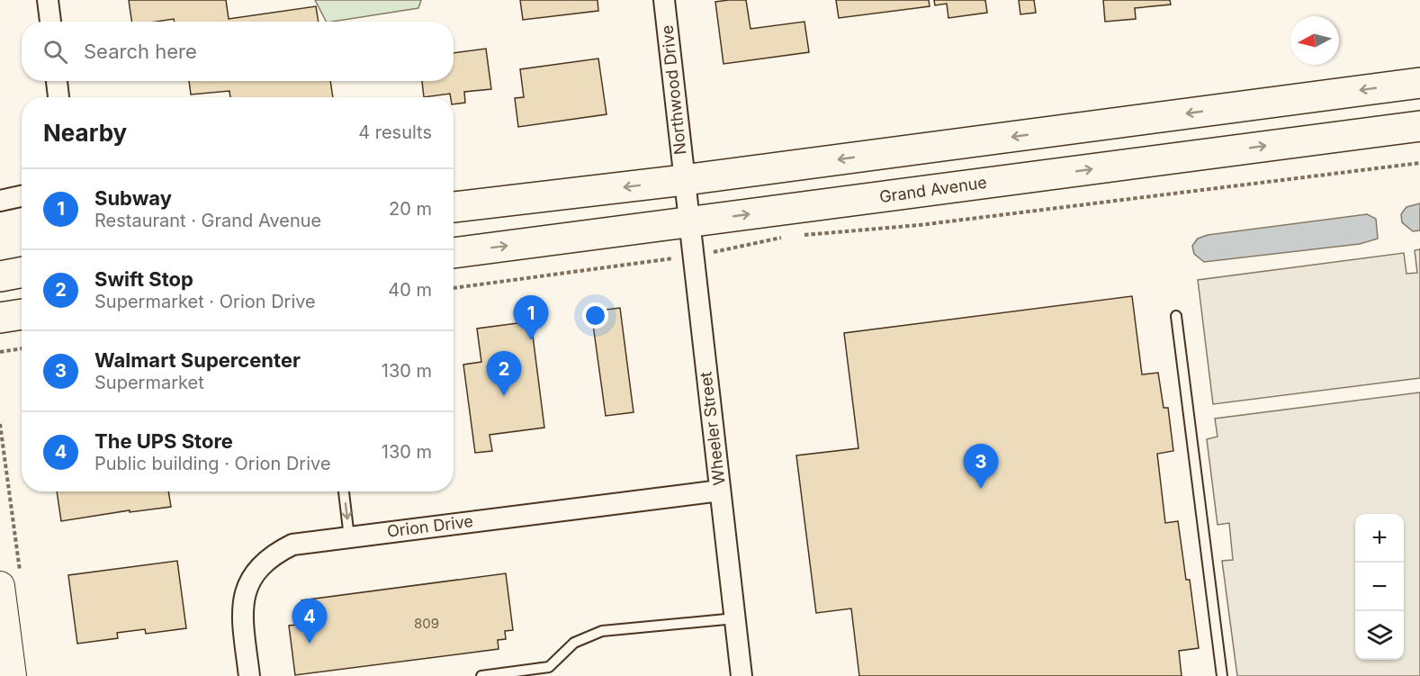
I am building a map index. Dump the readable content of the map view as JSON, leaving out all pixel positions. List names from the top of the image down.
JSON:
{
  "streets": {
    "main road": ["Grand Avenue"],
    "street": ["Northwood Drive", "Wheeler Street", "Orion Drive"]
  },
  "crossings": [
    ["Northwood Drive", "Wheeler Street"],
    ["Grand Avenue", "Wheeler Street"],
    ["Wheeler Street", "Orion Drive"]
  ],
  "house_numbers": ["809"],
  "north": "left",
  "page": {
    "search": "Search here",
    "heading": ["Nearby", "4 results"],
    "list": [
      {
        "mark": "1",
        "name": "Subway",
        "note": "Restaurant · Grand Avenue",
        "value": "20 m"
      },
      {
        "mark": "2",
        "name": "Swift Stop",
        "note": "Supermarket · Orion Drive",
        "value": "40 m"
      },
      {
        "mark": "3",
        "name": "Walmart Supercenter",
        "note": "Supermarket",
        "value": "130 m"
      },
      {
        "mark": "4",
        "name": "The UPS Store",
        "note": "Public building · Orion Drive",
        "value": "130 m"
      }
    ],
    "pins": [
      "1",
      "2",
      "3",
      "4"
    ],
    "map_buttons": ["+", "−"]
  }
}
